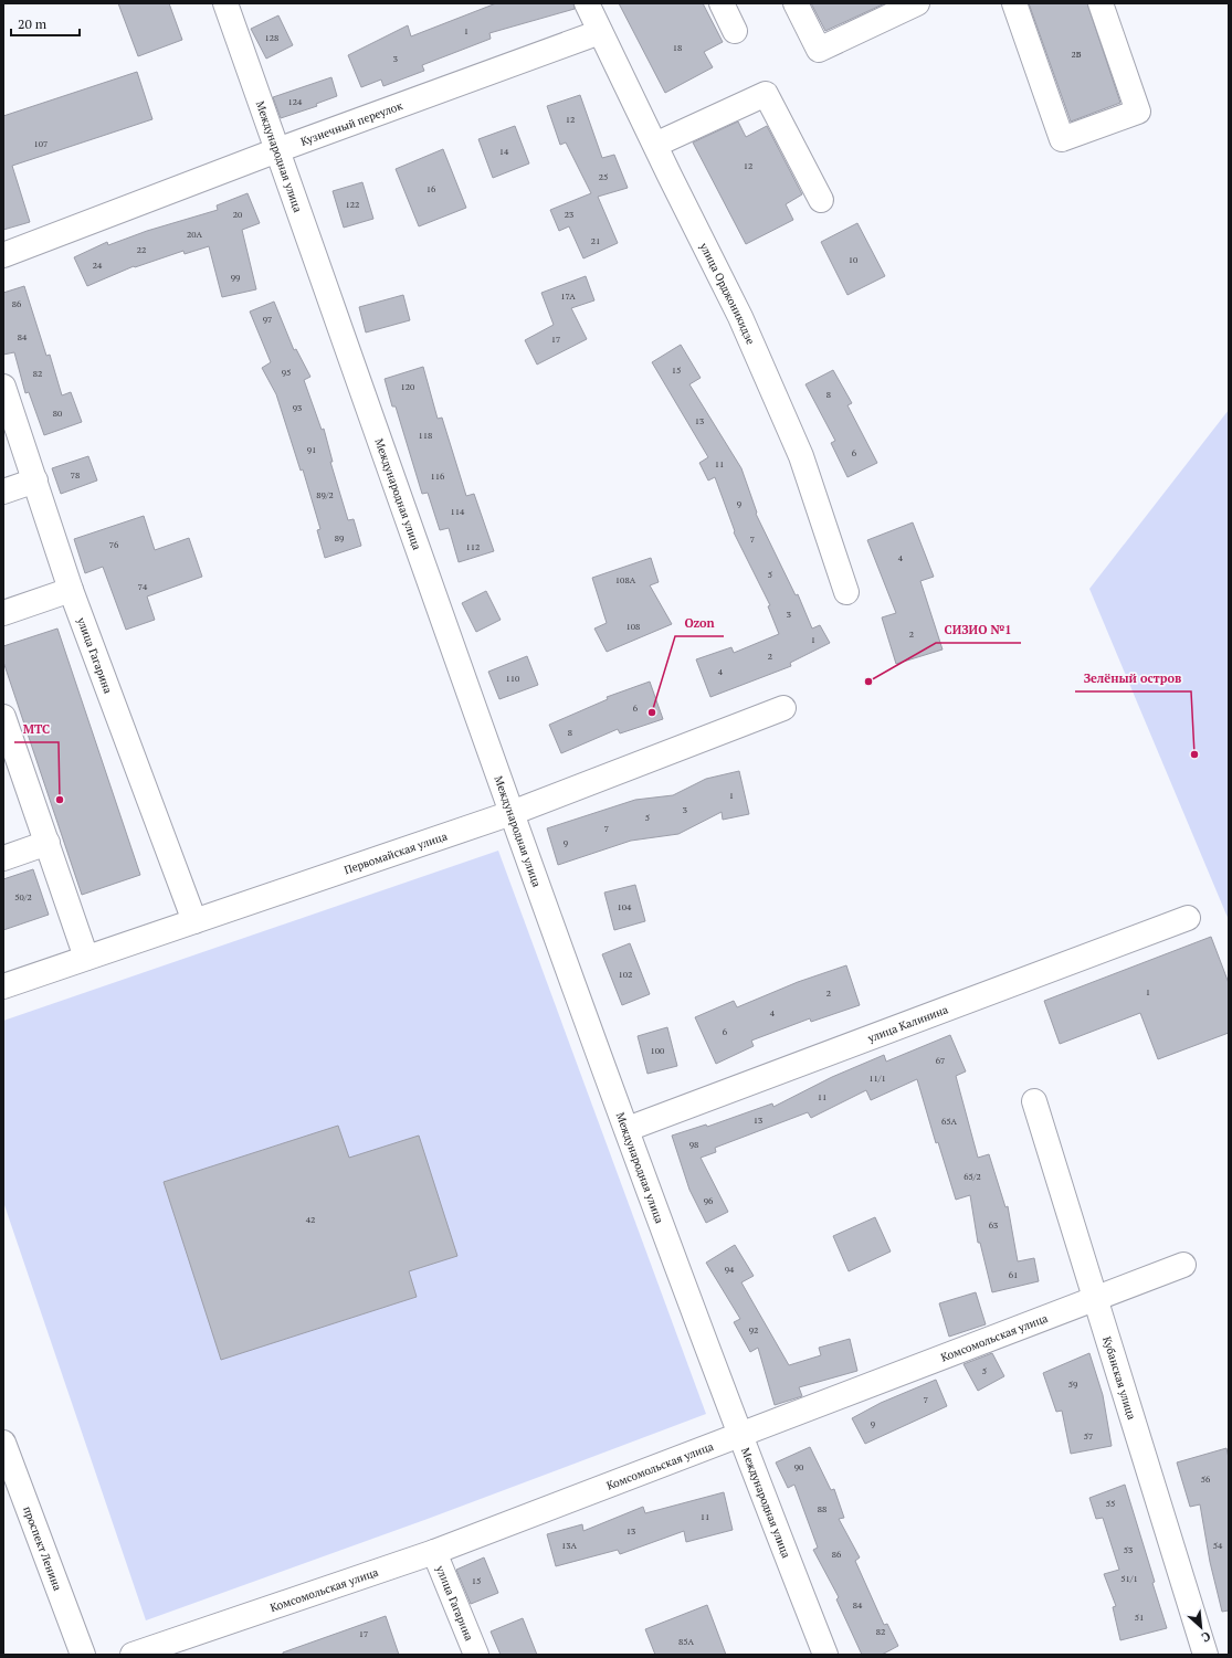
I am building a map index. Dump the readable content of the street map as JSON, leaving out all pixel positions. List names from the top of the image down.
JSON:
{
  "streets": {
    "street": [
      "Кузнечный переулок",
      "Международная улица",
      "улица Орджоникидзе",
      "улица Гагарина",
      "Первомайская улица",
      "улица Калинина",
      "Комсомольская улица",
      "Кубанская улица",
      "проспект Ленина"
    ]
  },
  "crossings": [
    ["Кузнечный переулок", "Международная улица"],
    ["Кузнечный переулок", "улица Орджоникидзе"],
    ["Международная улица", "Первомайская улица"],
    ["Международная улица", "улица Калинина"],
    ["Международная улица", "Комсомольская улица"],
    ["улица Гагарина", "Первомайская улица"],
    ["улица Гагарина", "Комсомольская улица"],
    ["Комсомольская улица", "Кубанская улица"]
  ],
  "places": [
    "СИЗИО №1",
    "Ozon",
    "Зелёный остров",
    "МТС"
  ],
  "house_numbers": [
    "1",
    "128",
    "18",
    "2Б",
    "3",
    "124",
    "12",
    "107",
    "14",
    "12",
    "25",
    "16",
    "122",
    "20",
    "23",
    "20А",
    "21",
    "22",
    "10",
    "24",
    "99",
    "17А",
    "86",
    "97",
    "84",
    "17",
    "15",
    "95",
    "82",
    "120",
    "8",
    "93",
    "80",
    "13",
    "118",
    "91",
    "6",
    "11",
    "78",
    "116",
    "89/2",
    "9",
    "114",
    "89",
    "7",
    "76",
    "112",
    "4",
    "5",
    "108А",
    "74",
    "3",
    "108",
    "2",
    "1",
    "2",
    "4",
    "110",
    "6",
    "8",
    "1",
    "3",
    "5",
    "7",
    "9",
    "50/2",
    "104",
    "102",
    "1",
    "2",
    "4",
    "6",
    "100",
    "67",
    "11/1",
    "11",
    "13",
    "65А",
    "98",
    "65/2",
    "96",
    "42",
    "63",
    "94",
    "61",
    "92",
    "5",
    "59",
    "7",
    "9",
    "57",
    "90",
    "56",
    "55",
    "88",
    "11",
    "13",
    "13А",
    "54",
    "53",
    "86",
    "51/1",
    "15",
    "84",
    "51",
    "82",
    "17",
    "85А"
  ],
  "scale_bar": "20 m",
  "north": "bottom right"
}
